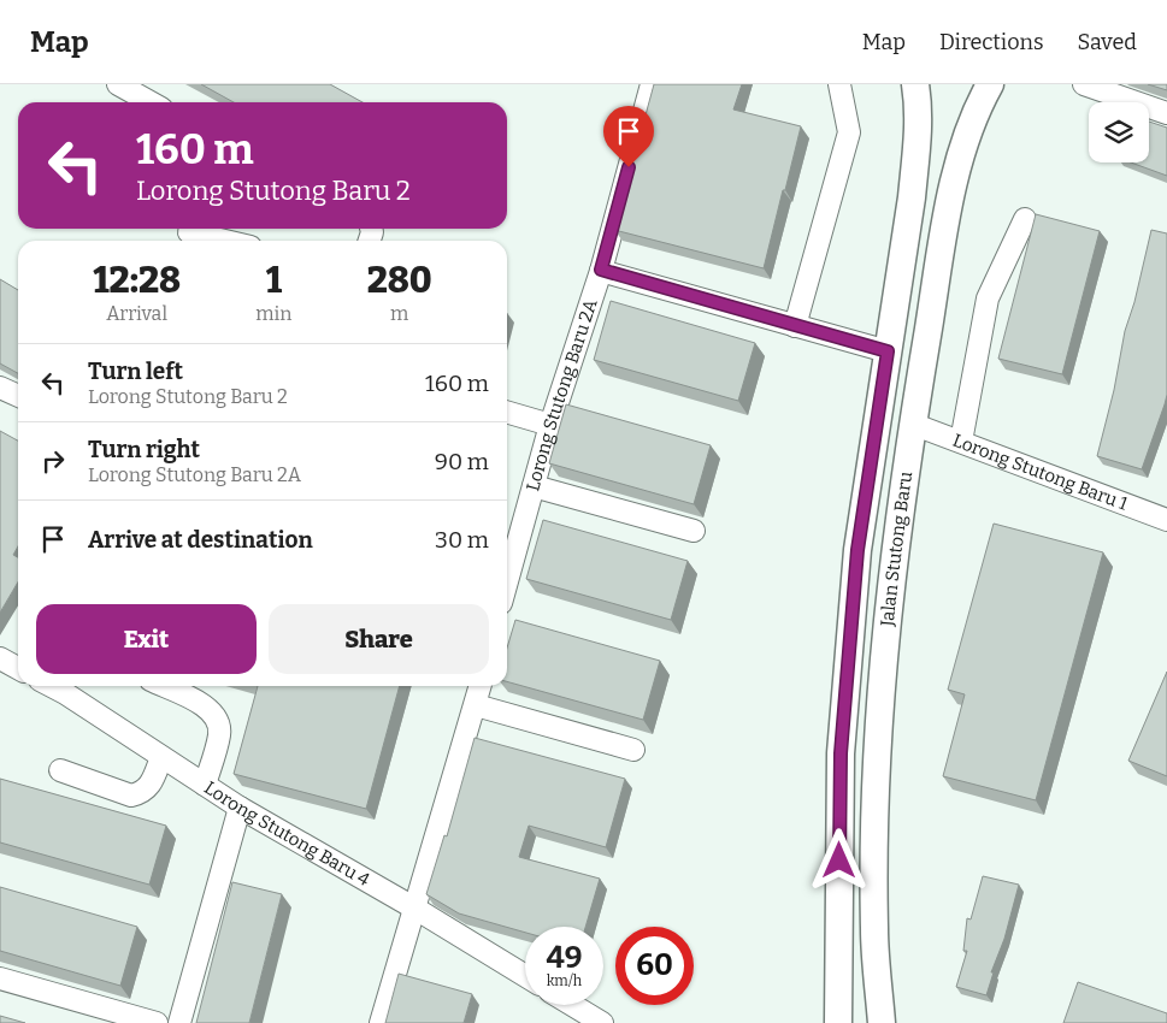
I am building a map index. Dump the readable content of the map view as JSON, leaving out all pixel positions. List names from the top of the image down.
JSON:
{
  "streets": {
    "main road": ["Jalan Stutong Baru"],
    "street": ["Lorong Stutong Baru 2A", "Lorong Stutong Baru 1", "Lorong Stutong Baru 4"]
  },
  "crossings": [
    ["Lorong Stutong Baru 1", "Jalan Stutong Baru"]
  ],
  "page": {
    "header": "Map",
    "nav": ["Map", "Directions", "Saved"],
    "turn": ["160 m", "Lorong Stutong Baru 2"],
    "eta": [
      "12:28",
      "Arrival",
      "1",
      "min",
      "280",
      "m"
    ],
    "list": [
      {
        "name": "Turn left",
        "note": "Lorong Stutong Baru 2",
        "value": "160 m"
      },
      {
        "name": "Turn right",
        "note": "Lorong Stutong Baru 2A",
        "value": "90 m"
      },
      {
        "name": "Arrive at destination",
        "value": "30 m"
      }
    ],
    "buttons": ["Exit", "Share"],
    "speed": "49 km/h",
    "limit": "60"
  }
}
